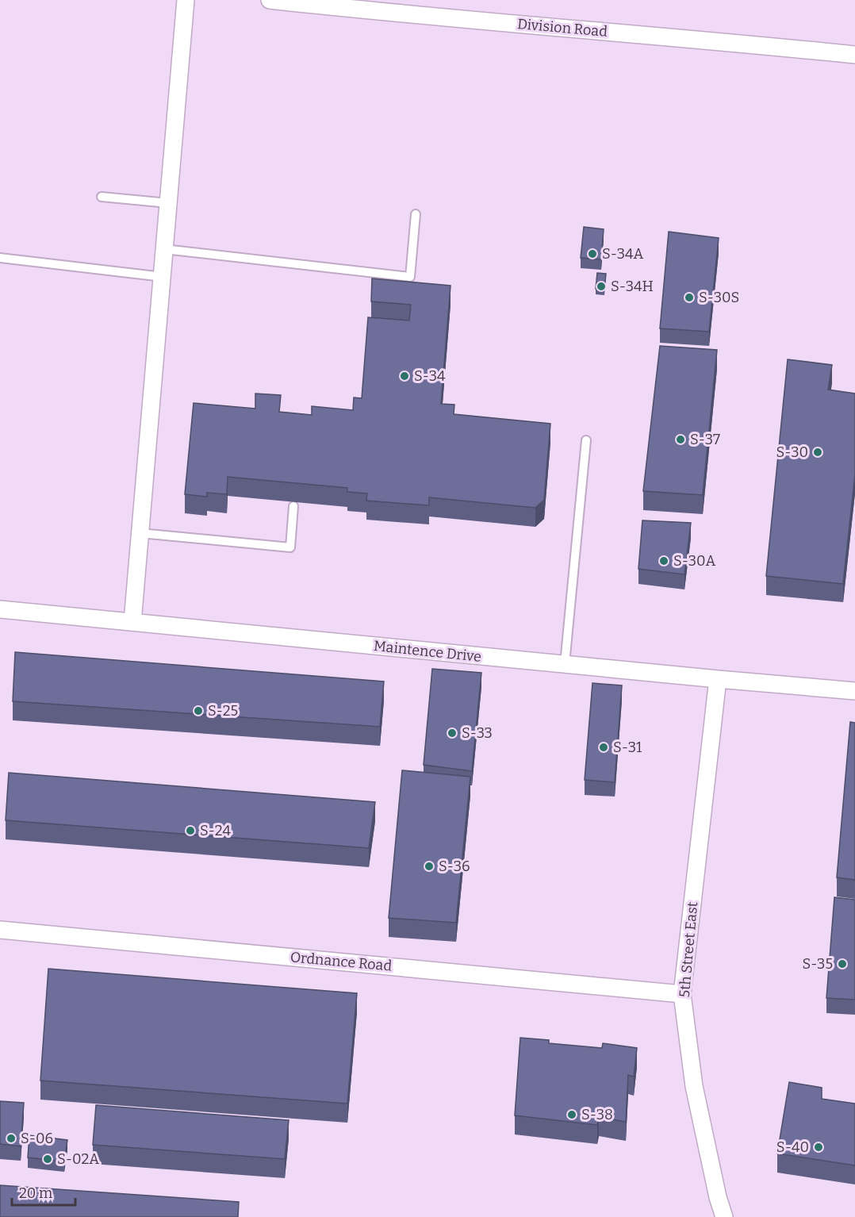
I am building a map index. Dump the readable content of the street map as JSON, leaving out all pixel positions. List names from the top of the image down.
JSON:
{
  "streets": {
    "street": [
      "Division Road",
      "Maintence Drive",
      "5th Street East",
      "Ordnance Road"
    ]
  },
  "crossings": [
    ["Maintence Drive", "5th Street East"],
    ["5th Street East", "Ordnance Road"]
  ],
  "places": [
    "S-34A",
    "S-34H",
    "S-30S",
    "S-34",
    "S-37",
    "S-30",
    "S-30A",
    "S-25",
    "S-33",
    "S-31",
    "S-24",
    "S-36",
    "S-35",
    "S-38",
    "S-06",
    "S-40",
    "S-02A"
  ],
  "scale_bar": "20 m"
}
